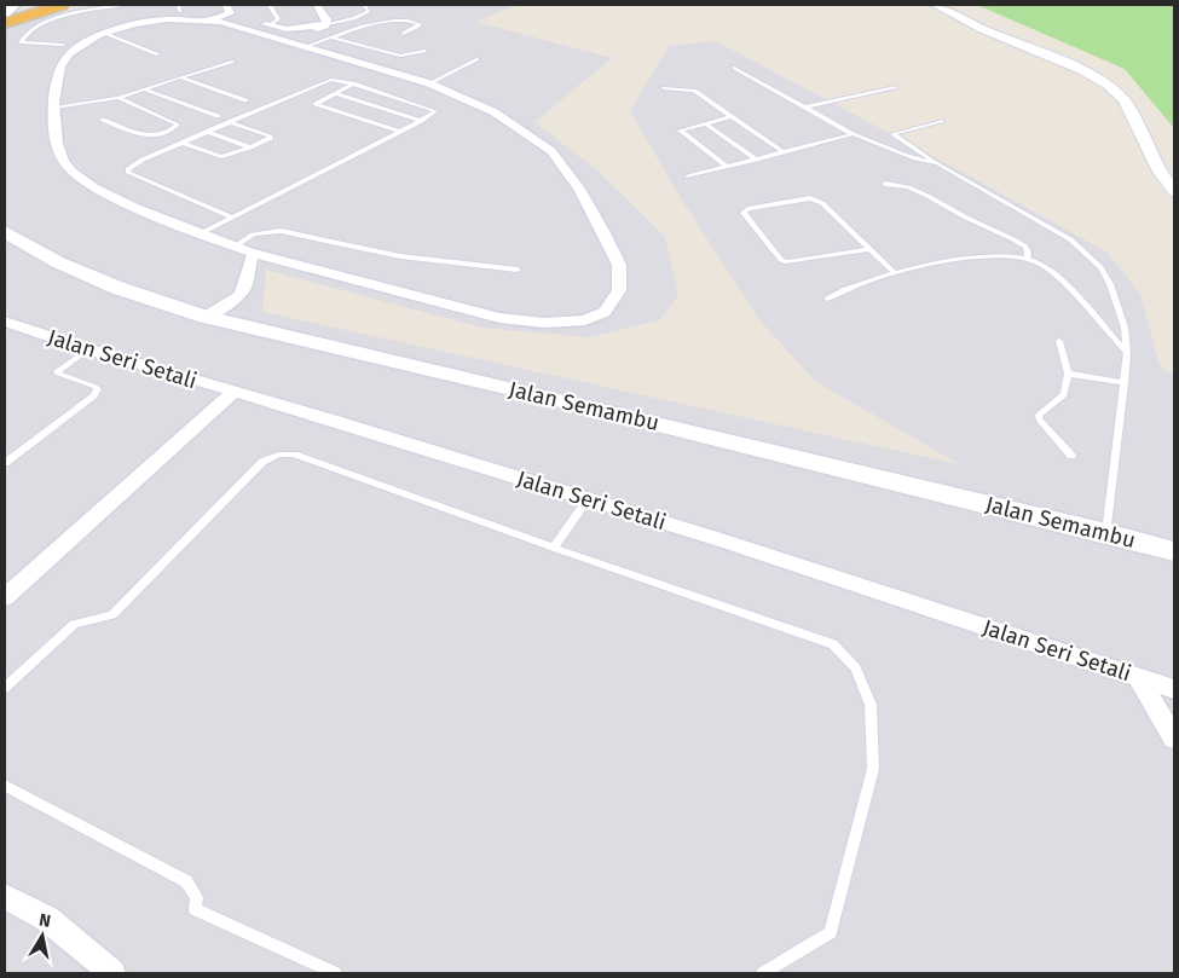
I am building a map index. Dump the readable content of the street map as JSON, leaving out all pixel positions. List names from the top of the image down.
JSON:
{
  "streets": {
    "main road": ["Jalan Semambu"],
    "street": ["Jalan Seri Setali"]
  },
  "north": "top"
}
